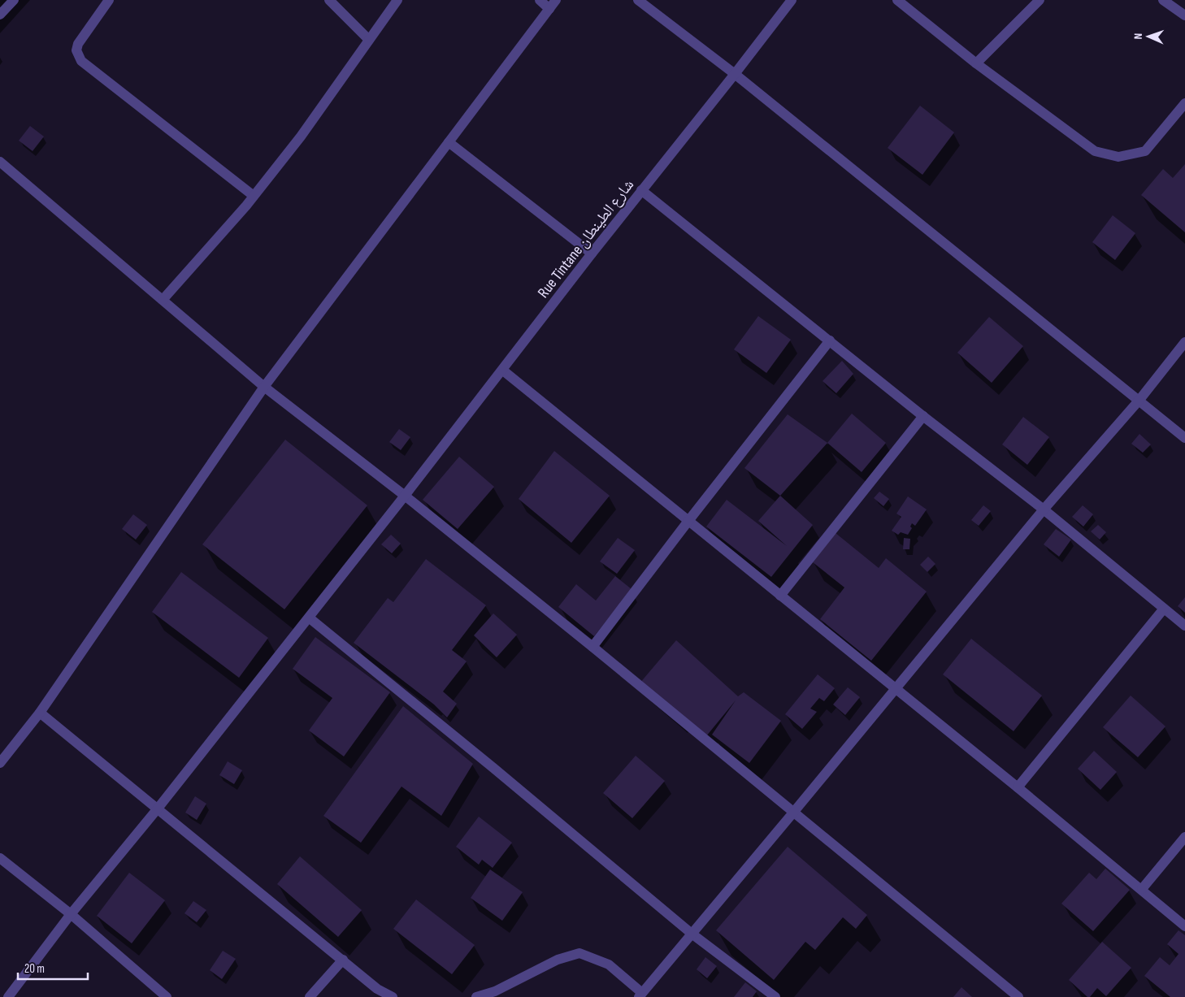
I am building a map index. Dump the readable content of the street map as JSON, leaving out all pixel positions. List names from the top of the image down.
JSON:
{
  "streets": {
    "street": ["Rue Tintane شارع الطينطان"]
  },
  "scale_bar": "20 m",
  "north": "left"
}
